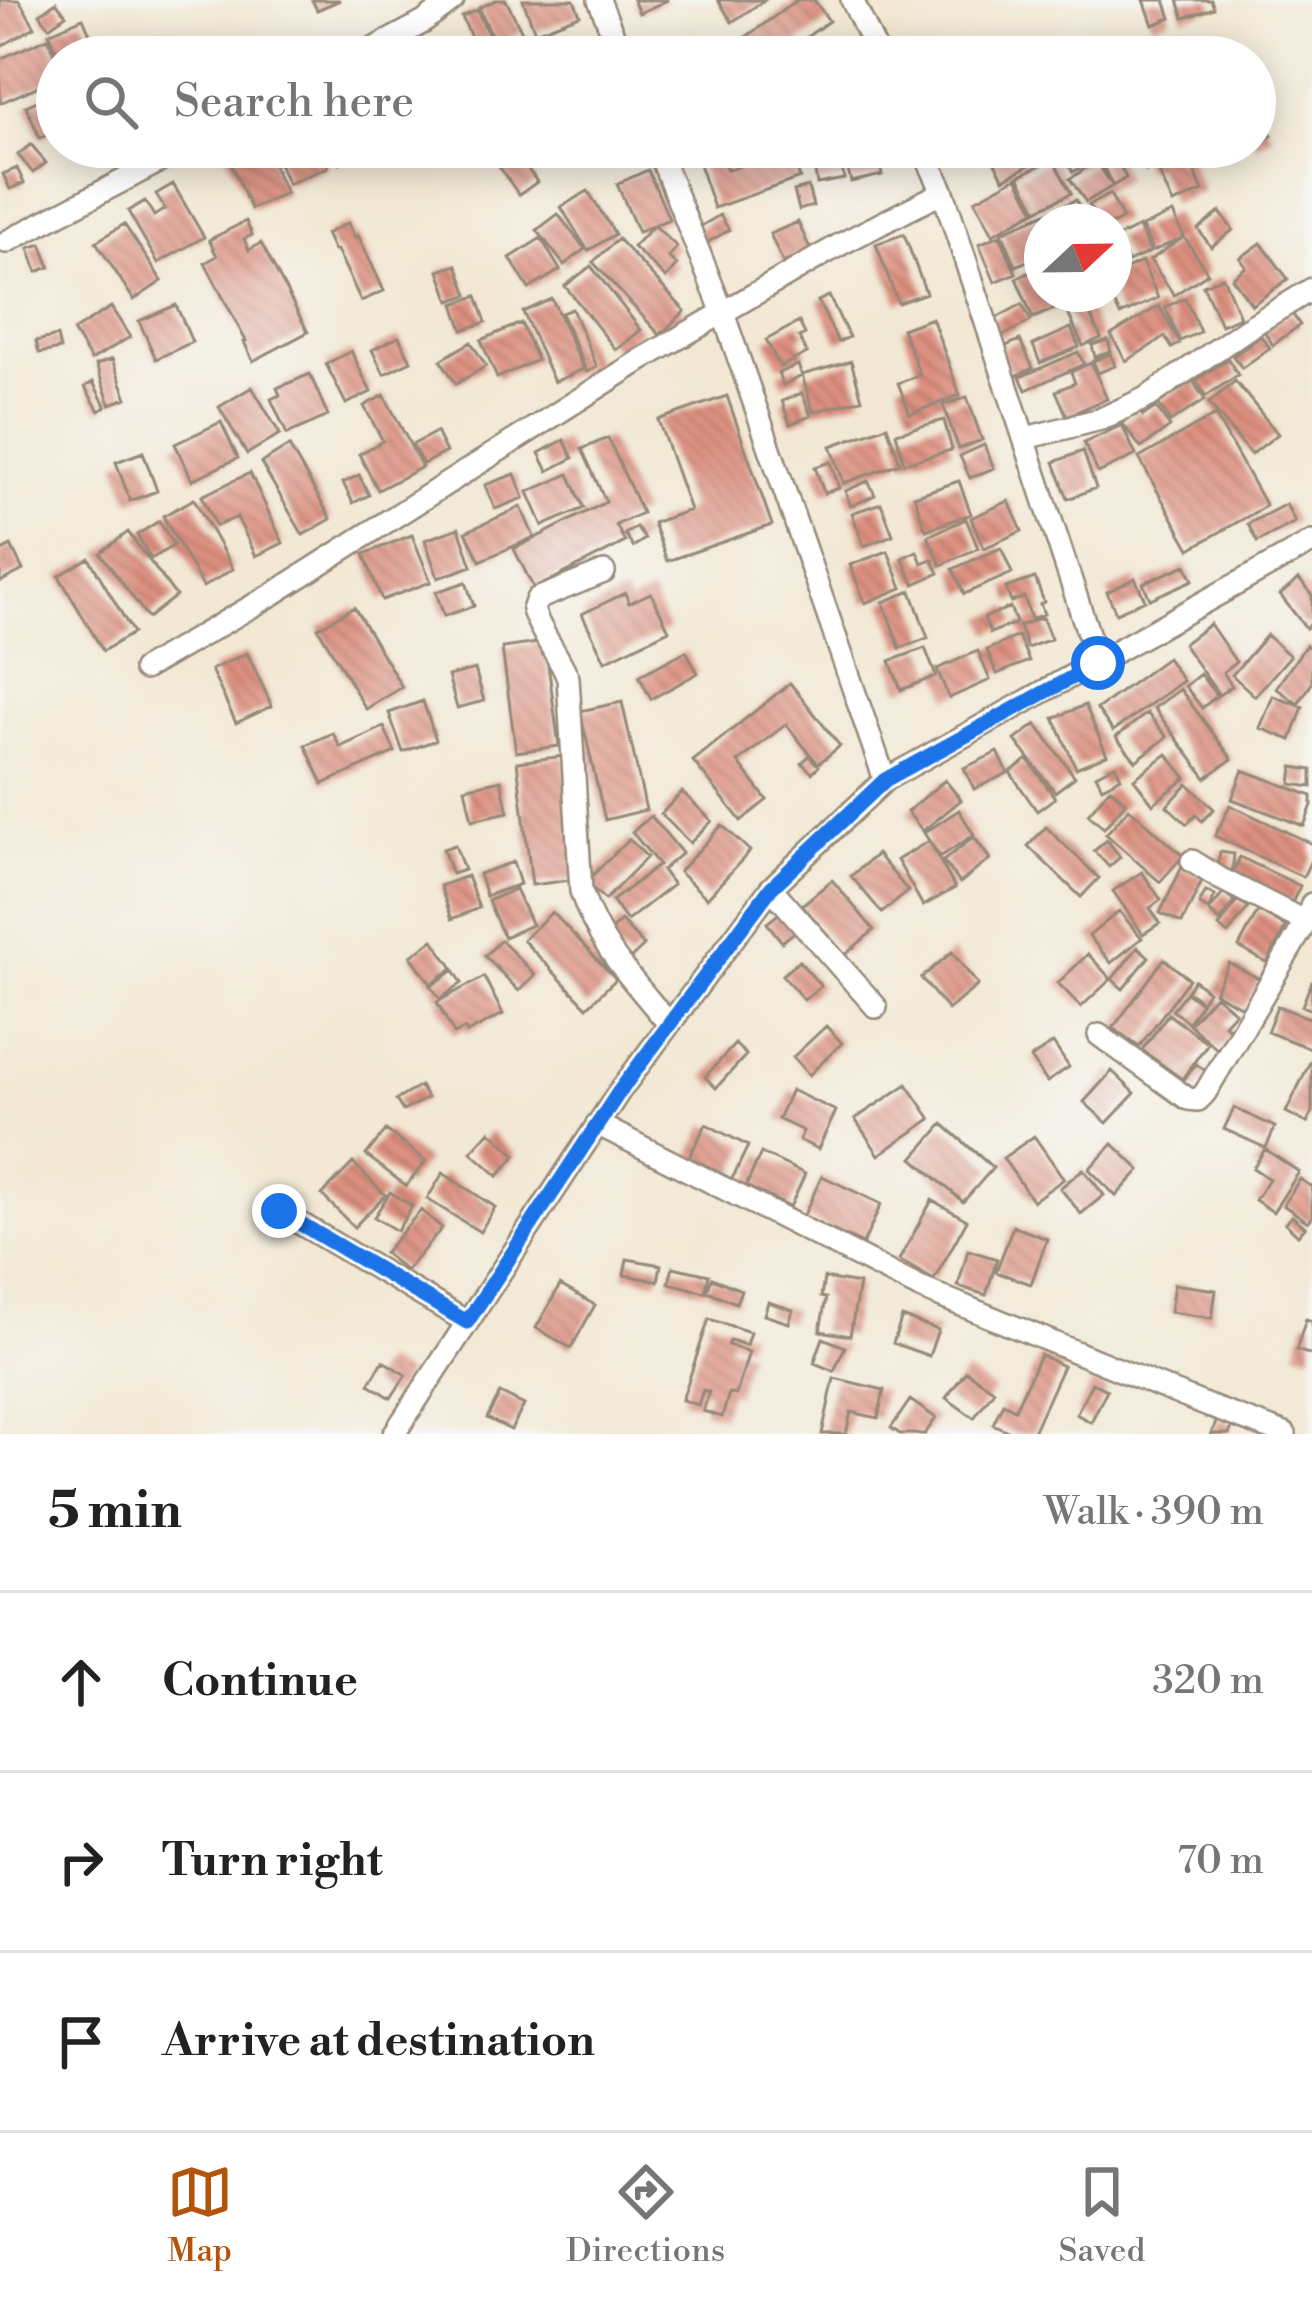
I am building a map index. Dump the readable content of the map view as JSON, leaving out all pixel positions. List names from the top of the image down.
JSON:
{
  "north": "right",
  "page": {
    "search": "Search here",
    "heading": ["5 min", "Walk · 390 m"],
    "list": [
      ["Continue", "320 m"],
      ["Turn right", "70 m"],
      "Arrive at destination"
    ],
    "nav": ["Map", "Directions", "Saved"]
  }
}
